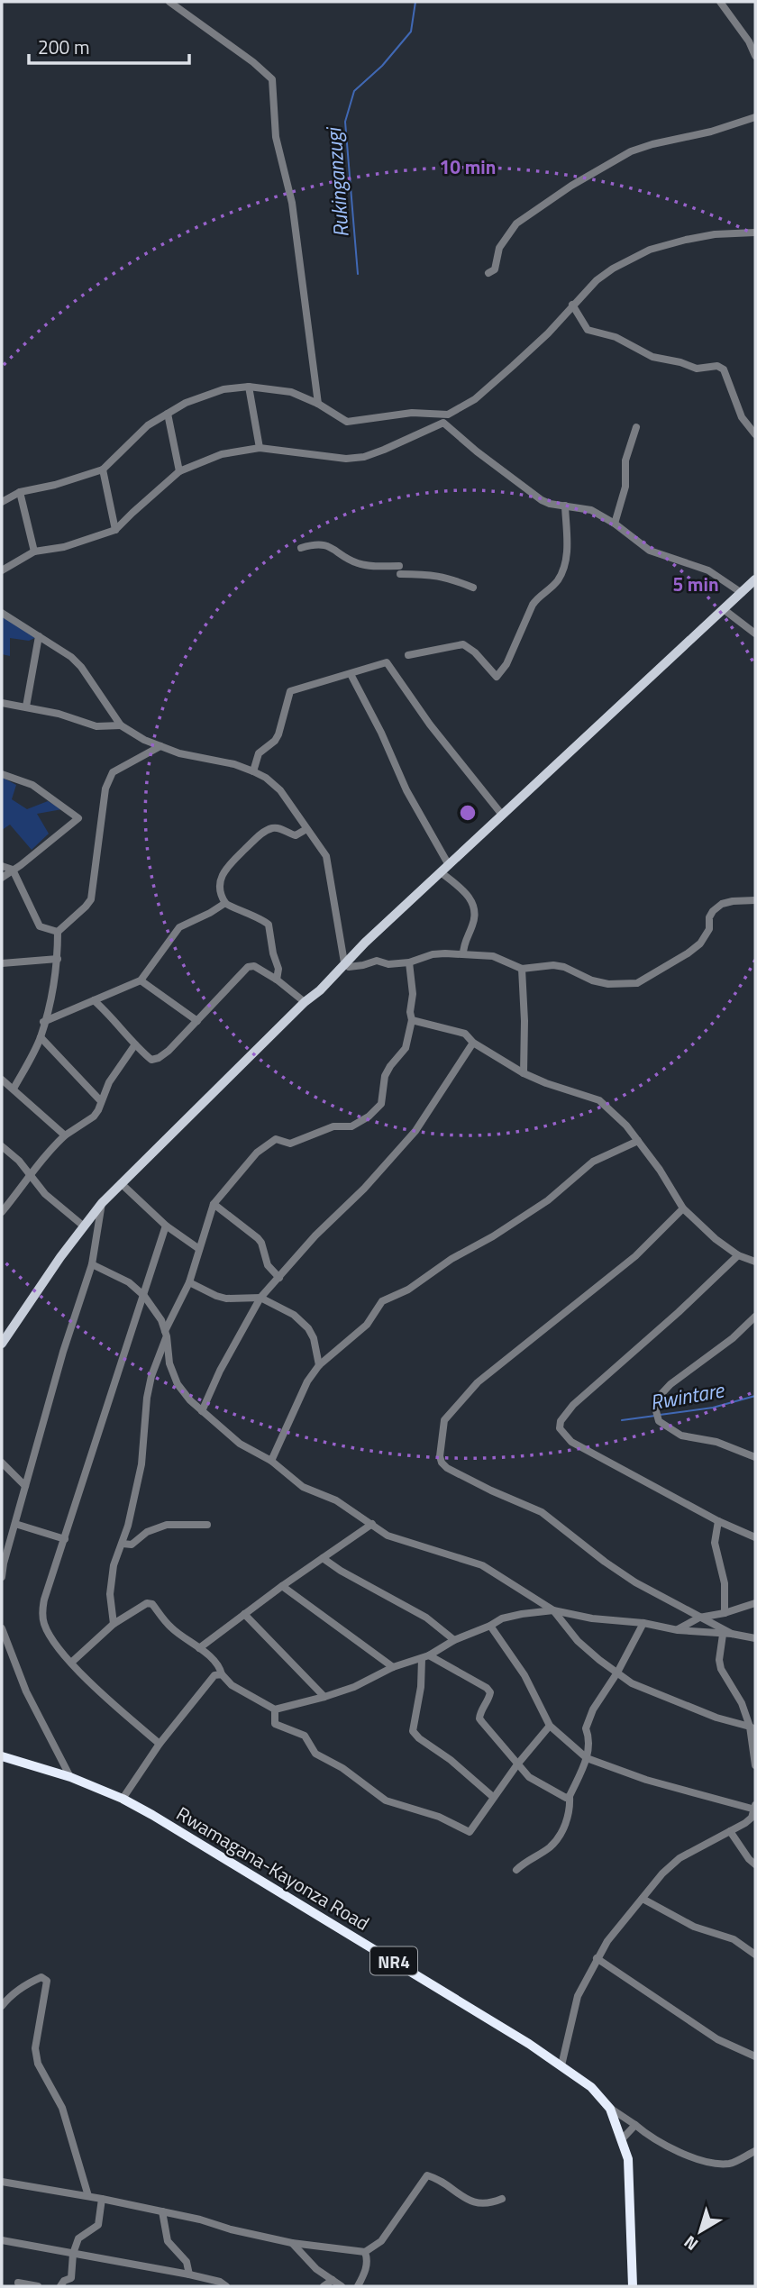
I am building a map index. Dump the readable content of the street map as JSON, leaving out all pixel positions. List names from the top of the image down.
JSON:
{
  "streets": {
    "highway": ["Rwamagana-Kayonza Road", "NR4"]
  },
  "water": ["Rukinganzugi", "Rwintare"],
  "scale_bar": "200 m",
  "north": "bottom left",
  "rings": ["10 min", "5 min"]
}
